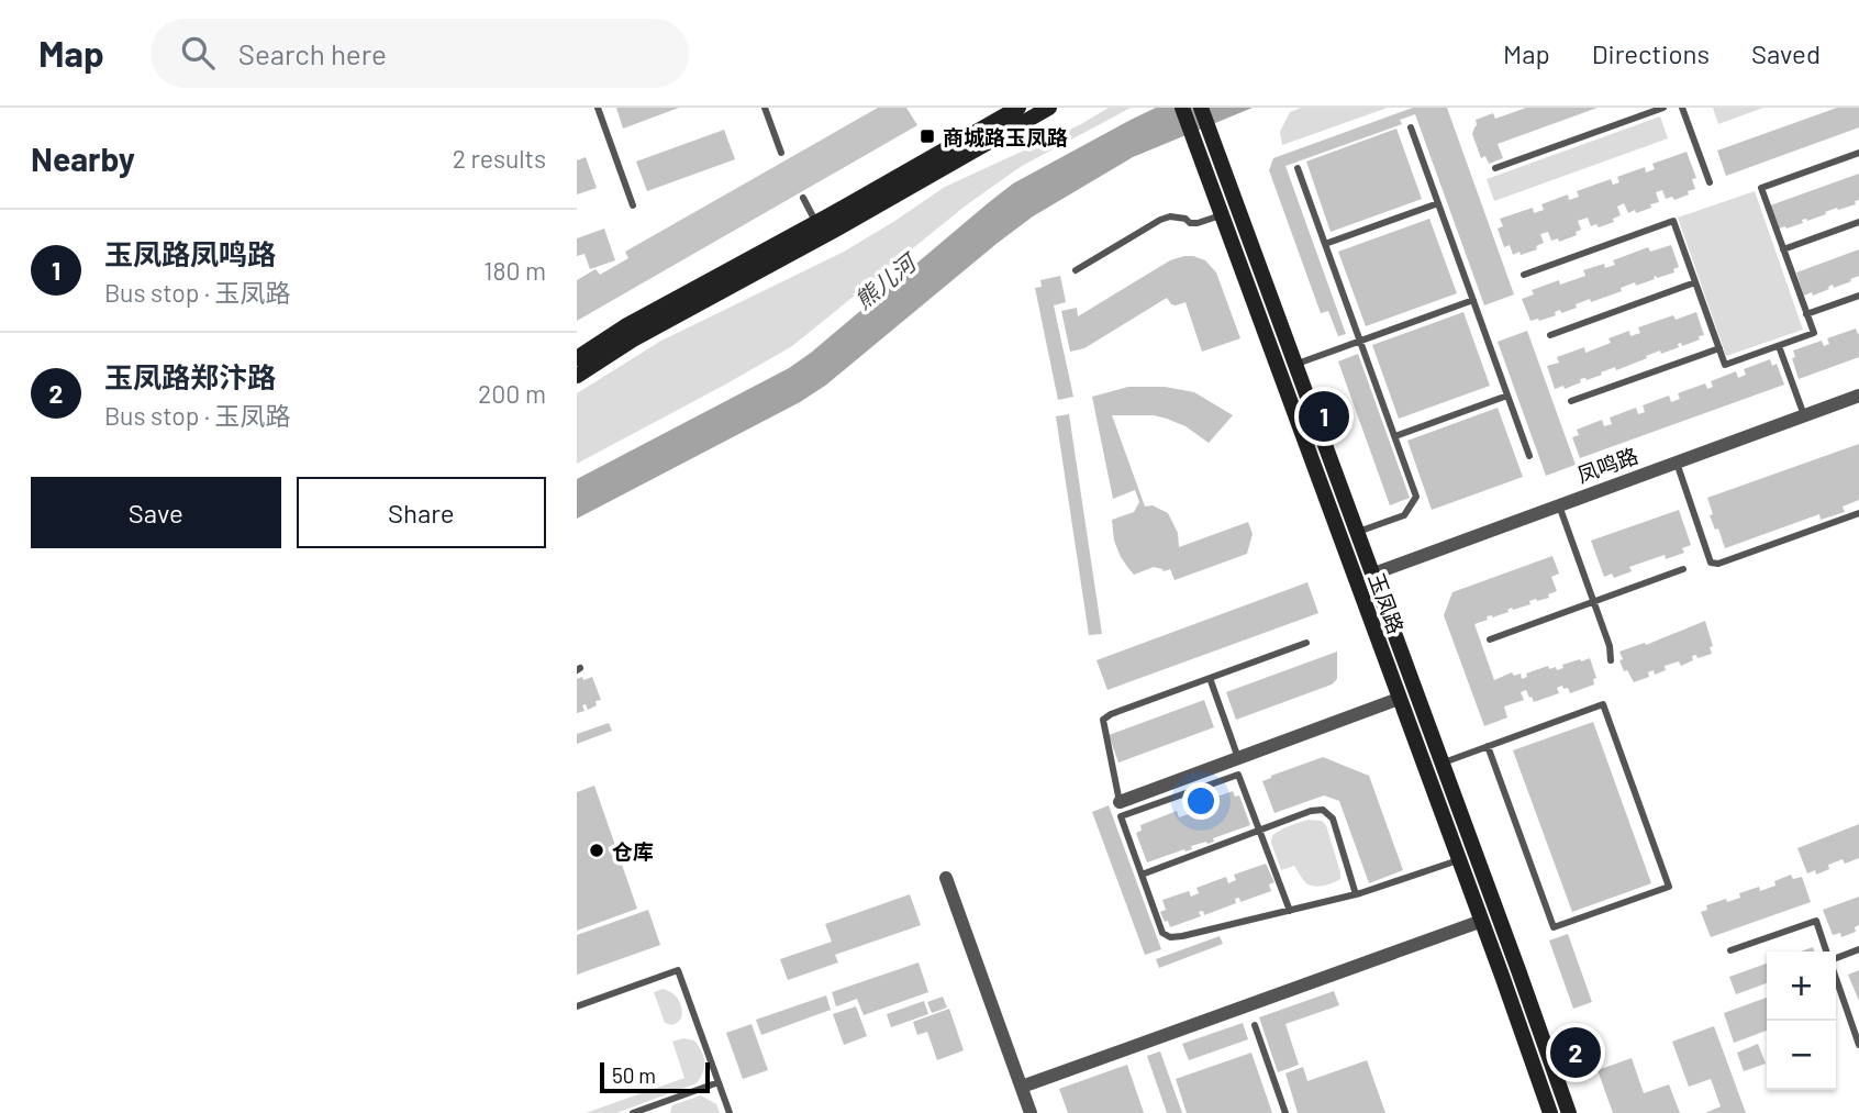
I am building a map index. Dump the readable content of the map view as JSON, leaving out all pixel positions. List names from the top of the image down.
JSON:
{
  "streets": {
    "street": ["凤鸣路", "玉凤路"]
  },
  "crossings": [
    ["凤鸣路", "玉凤路"]
  ],
  "water": ["熊儿河"],
  "places": {
    "transit": ["商城路玉凤路"],
    "other": ["仓库"]
  },
  "scale_bar": "50 m",
  "page": {
    "header": "Map",
    "search": "Search here",
    "nav": ["Map", "Directions", "Saved"],
    "heading": ["Nearby", "2 results"],
    "list": [
      {
        "mark": "1",
        "name": "玉凤路凤鸣路",
        "note": "Bus stop · 玉凤路",
        "value": "180 m"
      },
      {
        "mark": "2",
        "name": "玉凤路郑汴路",
        "note": "Bus stop · 玉凤路",
        "value": "200 m"
      }
    ],
    "pins": ["1", "2"],
    "buttons": ["Save", "Share"],
    "map_buttons": ["+", "−"],
    "scale": "50 m"
  }
}
